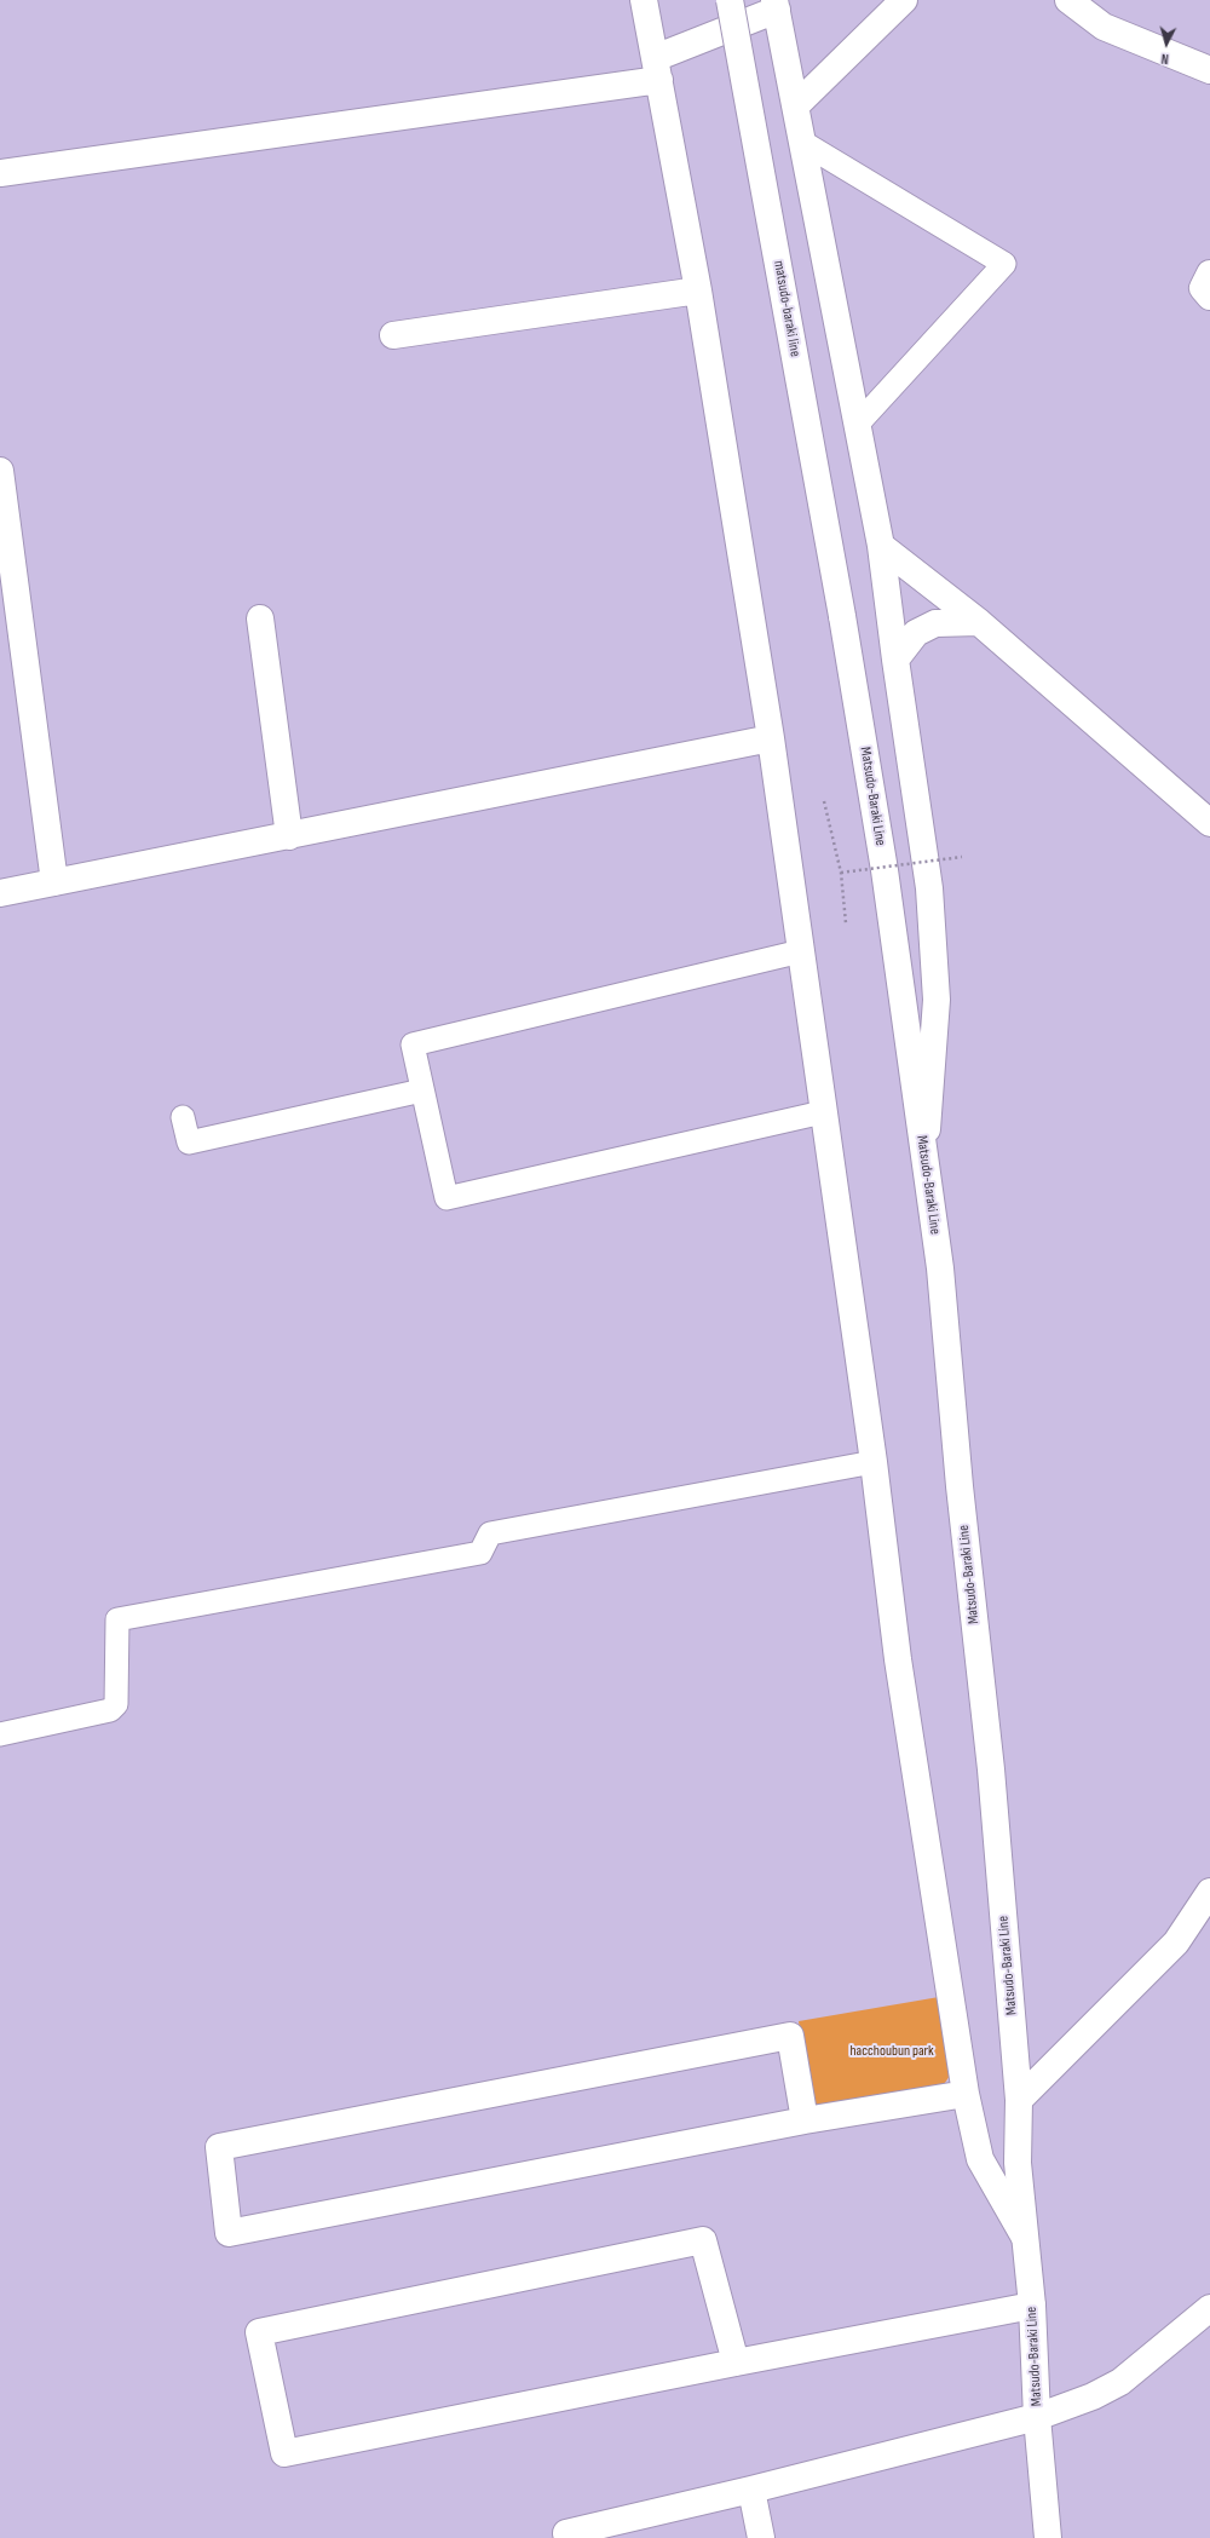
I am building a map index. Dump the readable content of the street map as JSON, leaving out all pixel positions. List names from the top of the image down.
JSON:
{
  "streets": {
    "street": ["matsudo-baraki line", "Matsudo-Baraki Line"]
  },
  "crossings": [
    ["matsudo-baraki line", "Matsudo-Baraki Line"]
  ],
  "parks": ["hacchoubun park"],
  "north": "bottom"
}
